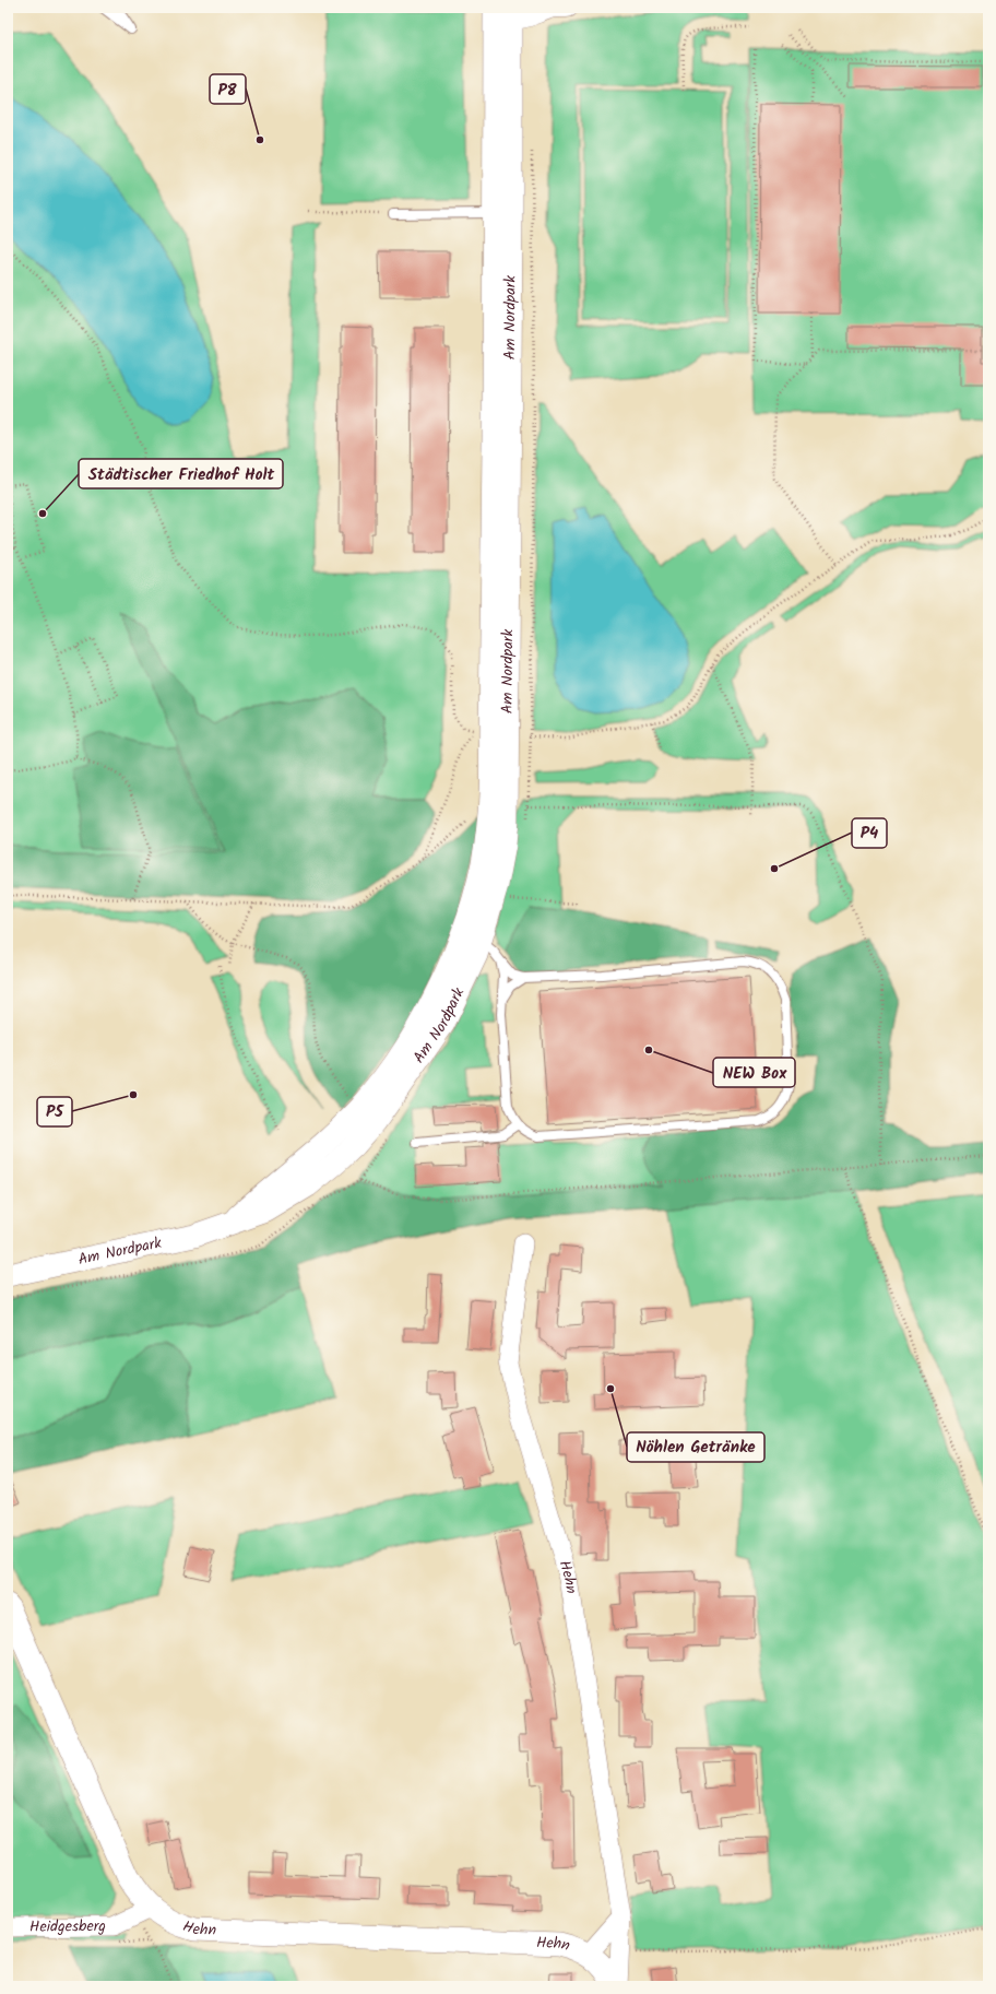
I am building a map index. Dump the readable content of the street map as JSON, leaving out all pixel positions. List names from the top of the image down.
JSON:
{
  "streets": {
    "street": ["Am Nordpark", "Hehn", "Heidgesberg"]
  },
  "crossings": [
    ["Hehn", "Heidgesberg"]
  ],
  "places": [
    "P8",
    "Städtischer Friedhof Holt",
    "P4",
    "NEW Box",
    "P5",
    "Nöhlen Getränke"
  ]
}
